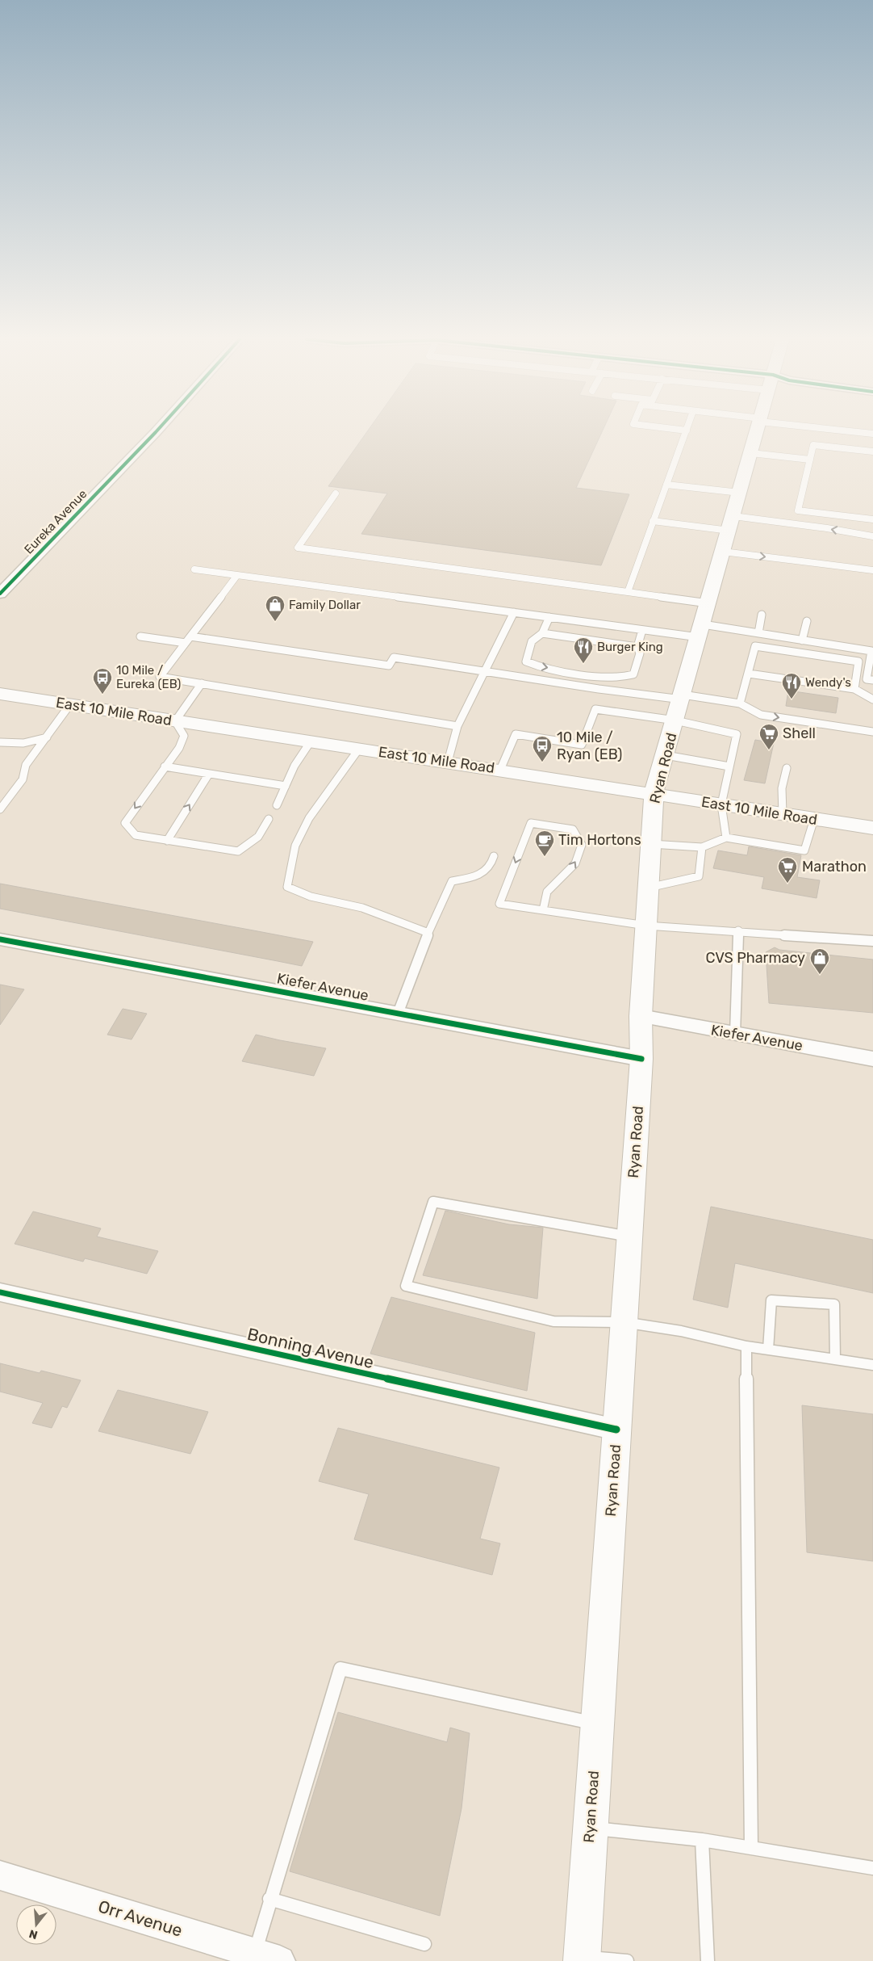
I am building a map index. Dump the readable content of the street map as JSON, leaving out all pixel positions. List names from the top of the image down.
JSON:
{
  "streets": {
    "main road": ["East 10 Mile Road", "Ryan Road"],
    "street": [
      "Eureka Avenue",
      "Kiefer Avenue",
      "Bonning Avenue",
      "Orr Avenue"
    ]
  },
  "crossings": [
    ["East 10 Mile Road", "Ryan Road"],
    ["Ryan Road", "Kiefer Avenue"],
    ["Ryan Road", "Bonning Avenue"]
  ],
  "places": {
    "shop": ["Family Dollar", "CVS Pharmacy"],
    "restaurant": ["Burger King", "Wendy's"],
    "bus stop": ["10 Mile / Eureka (EB)", "10 Mile / Ryan (EB)"],
    "supermarket": ["Shell", "Marathon"],
    "cafe": ["Tim Hortons"]
  },
  "north": "bottom"
}
